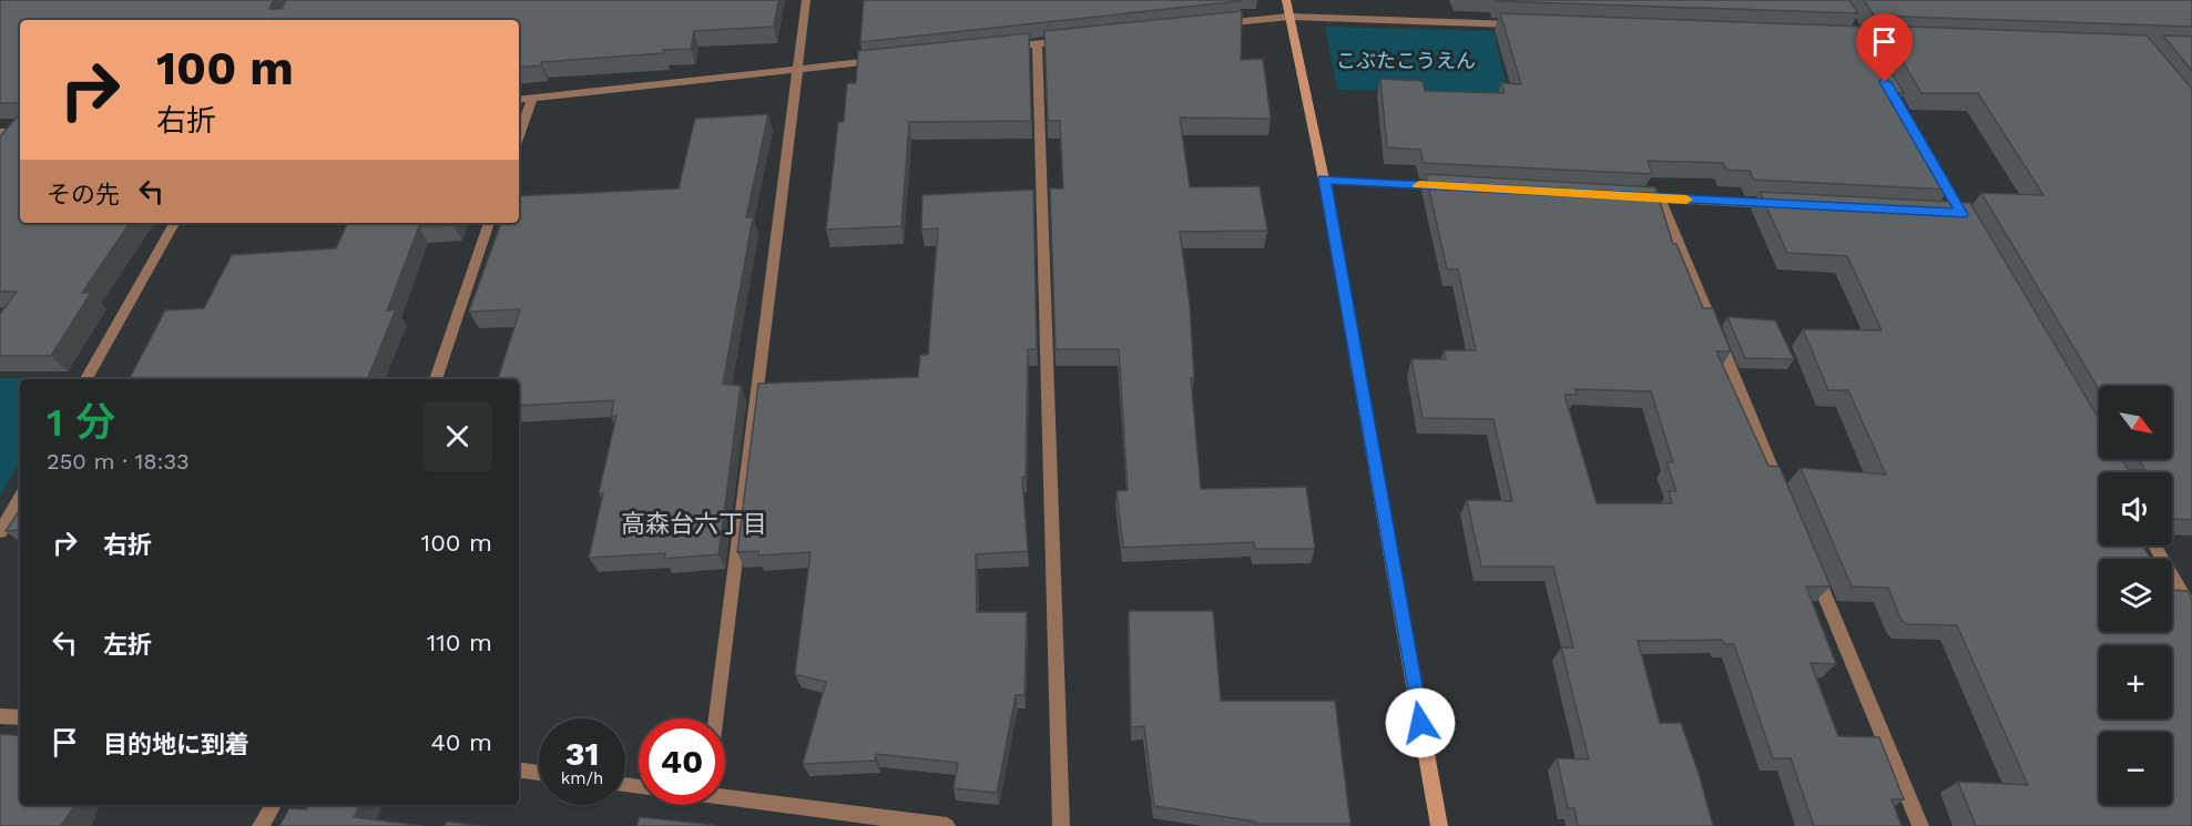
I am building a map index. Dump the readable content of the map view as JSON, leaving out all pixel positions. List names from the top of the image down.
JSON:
{
  "districts": ["高森台六丁目"],
  "parks": ["こぶたこうえん"],
  "north": "bottom right",
  "page": {
    "turn": ["100 m", "右折"],
    "then": "その先",
    "heading": ["1 分", "250 m · 18:33"],
    "map_buttons": ["+", "−"],
    "list": [
      {
        "name": "右折",
        "value": "100 m"
      },
      {
        "name": "左折",
        "value": "110 m"
      },
      {
        "name": "目的地に到着",
        "value": "40 m"
      }
    ],
    "speed": "31 km/h",
    "limit": "40"
  }
}
